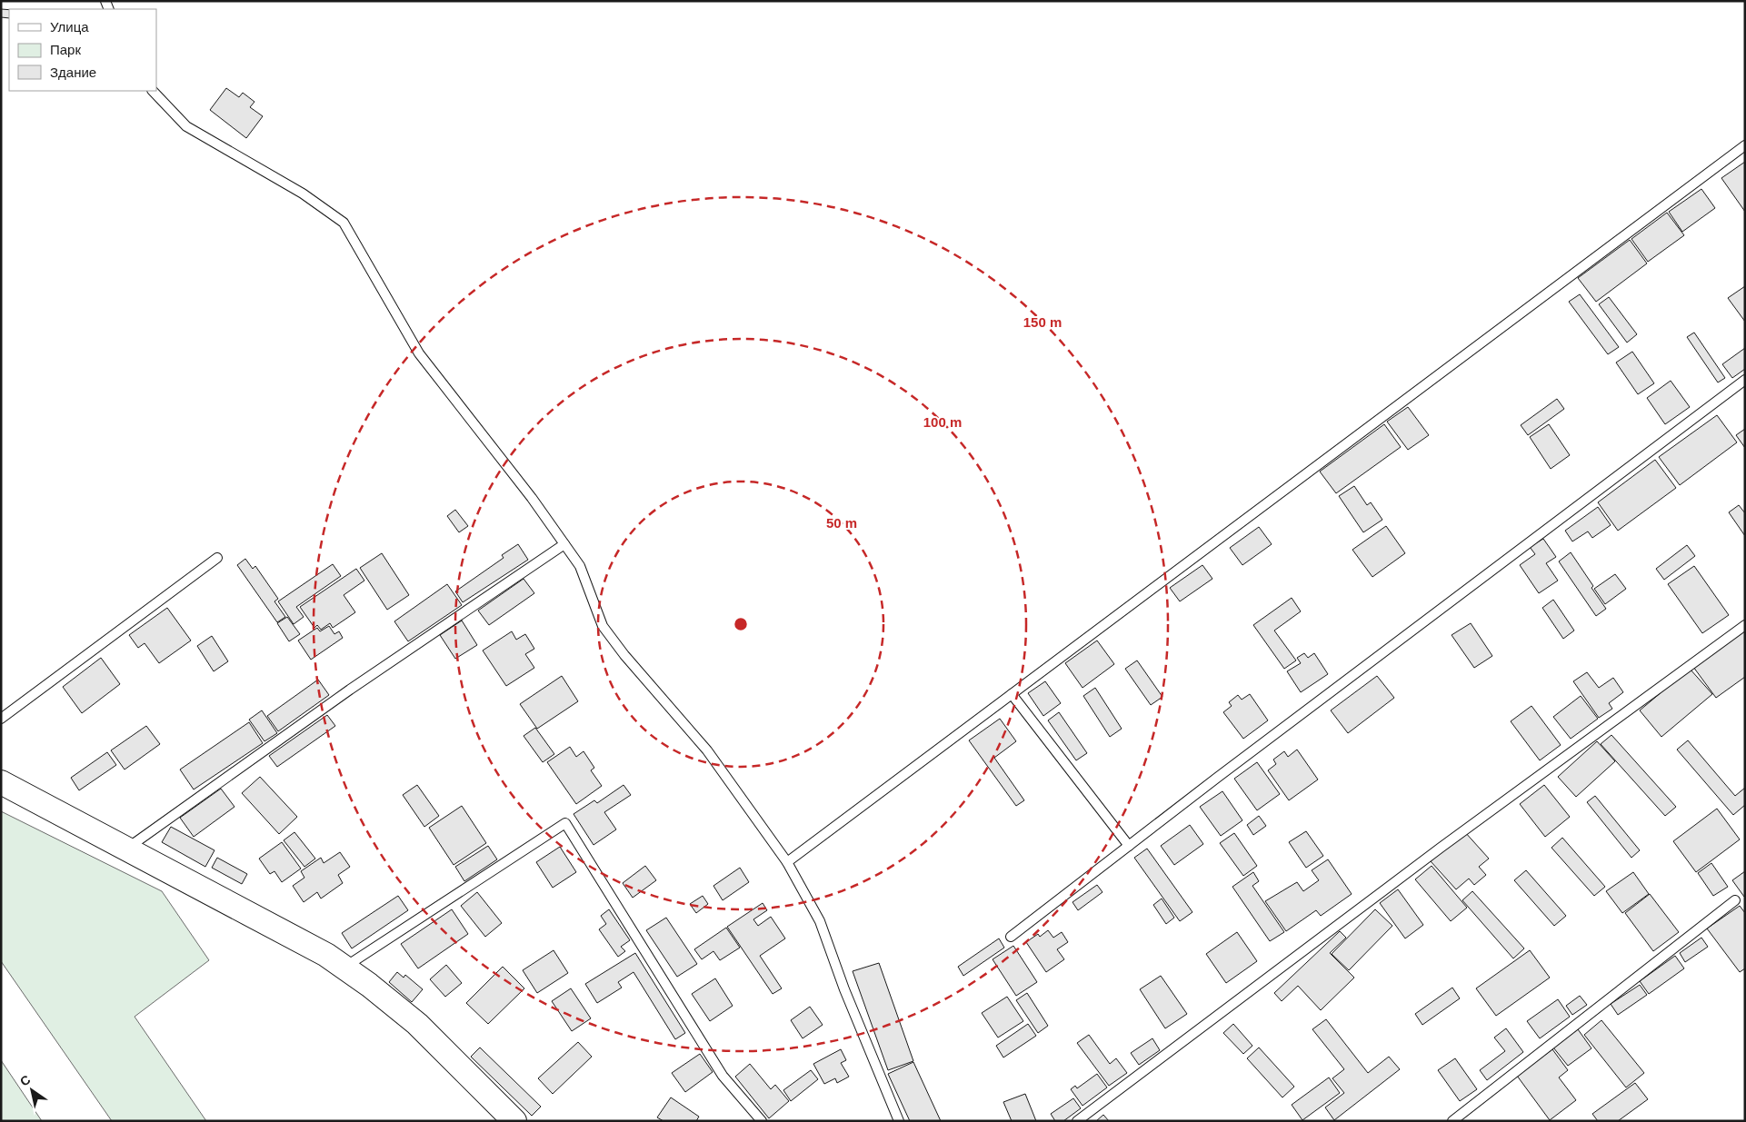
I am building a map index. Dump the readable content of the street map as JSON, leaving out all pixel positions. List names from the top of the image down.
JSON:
{
  "legend": ["Улица", "Парк", "Здание"],
  "north": "top left",
  "rings": ["150 m", "100 m", "50 m"]
}
